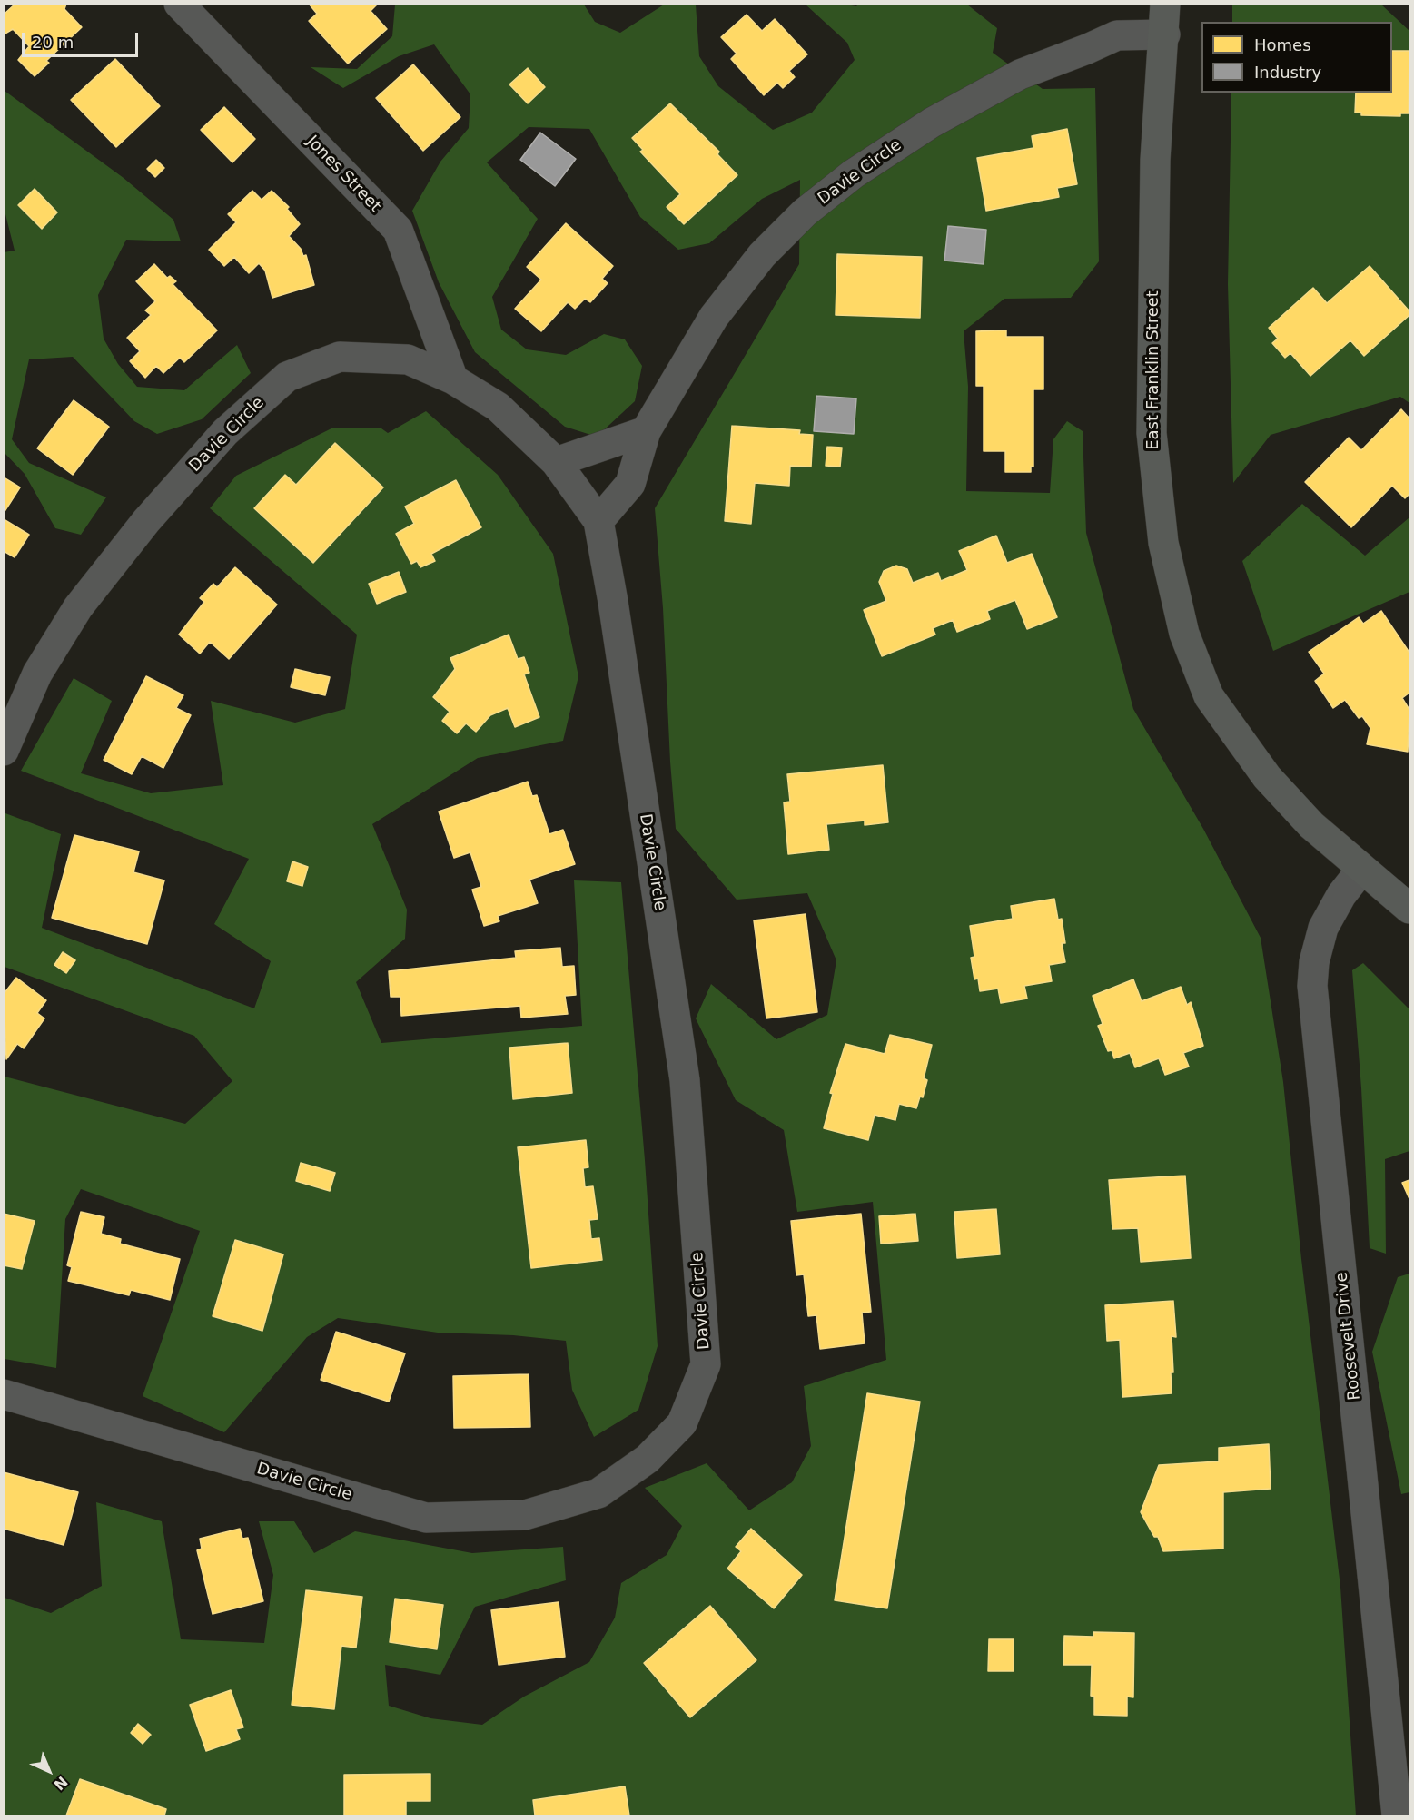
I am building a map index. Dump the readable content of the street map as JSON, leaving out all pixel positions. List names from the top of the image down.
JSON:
{
  "streets": {
    "main road": ["East Franklin Street"],
    "street": ["Davie Circle", "Jones Street", "Roosevelt Drive"]
  },
  "crossings": [
    ["Davie Circle", "Jones Street"],
    ["Davie Circle", "East Franklin Street"],
    ["East Franklin Street", "Roosevelt Drive"]
  ],
  "legend": ["Homes", "Industry"],
  "scale_bar": "20 m",
  "north": "bottom right"
}
